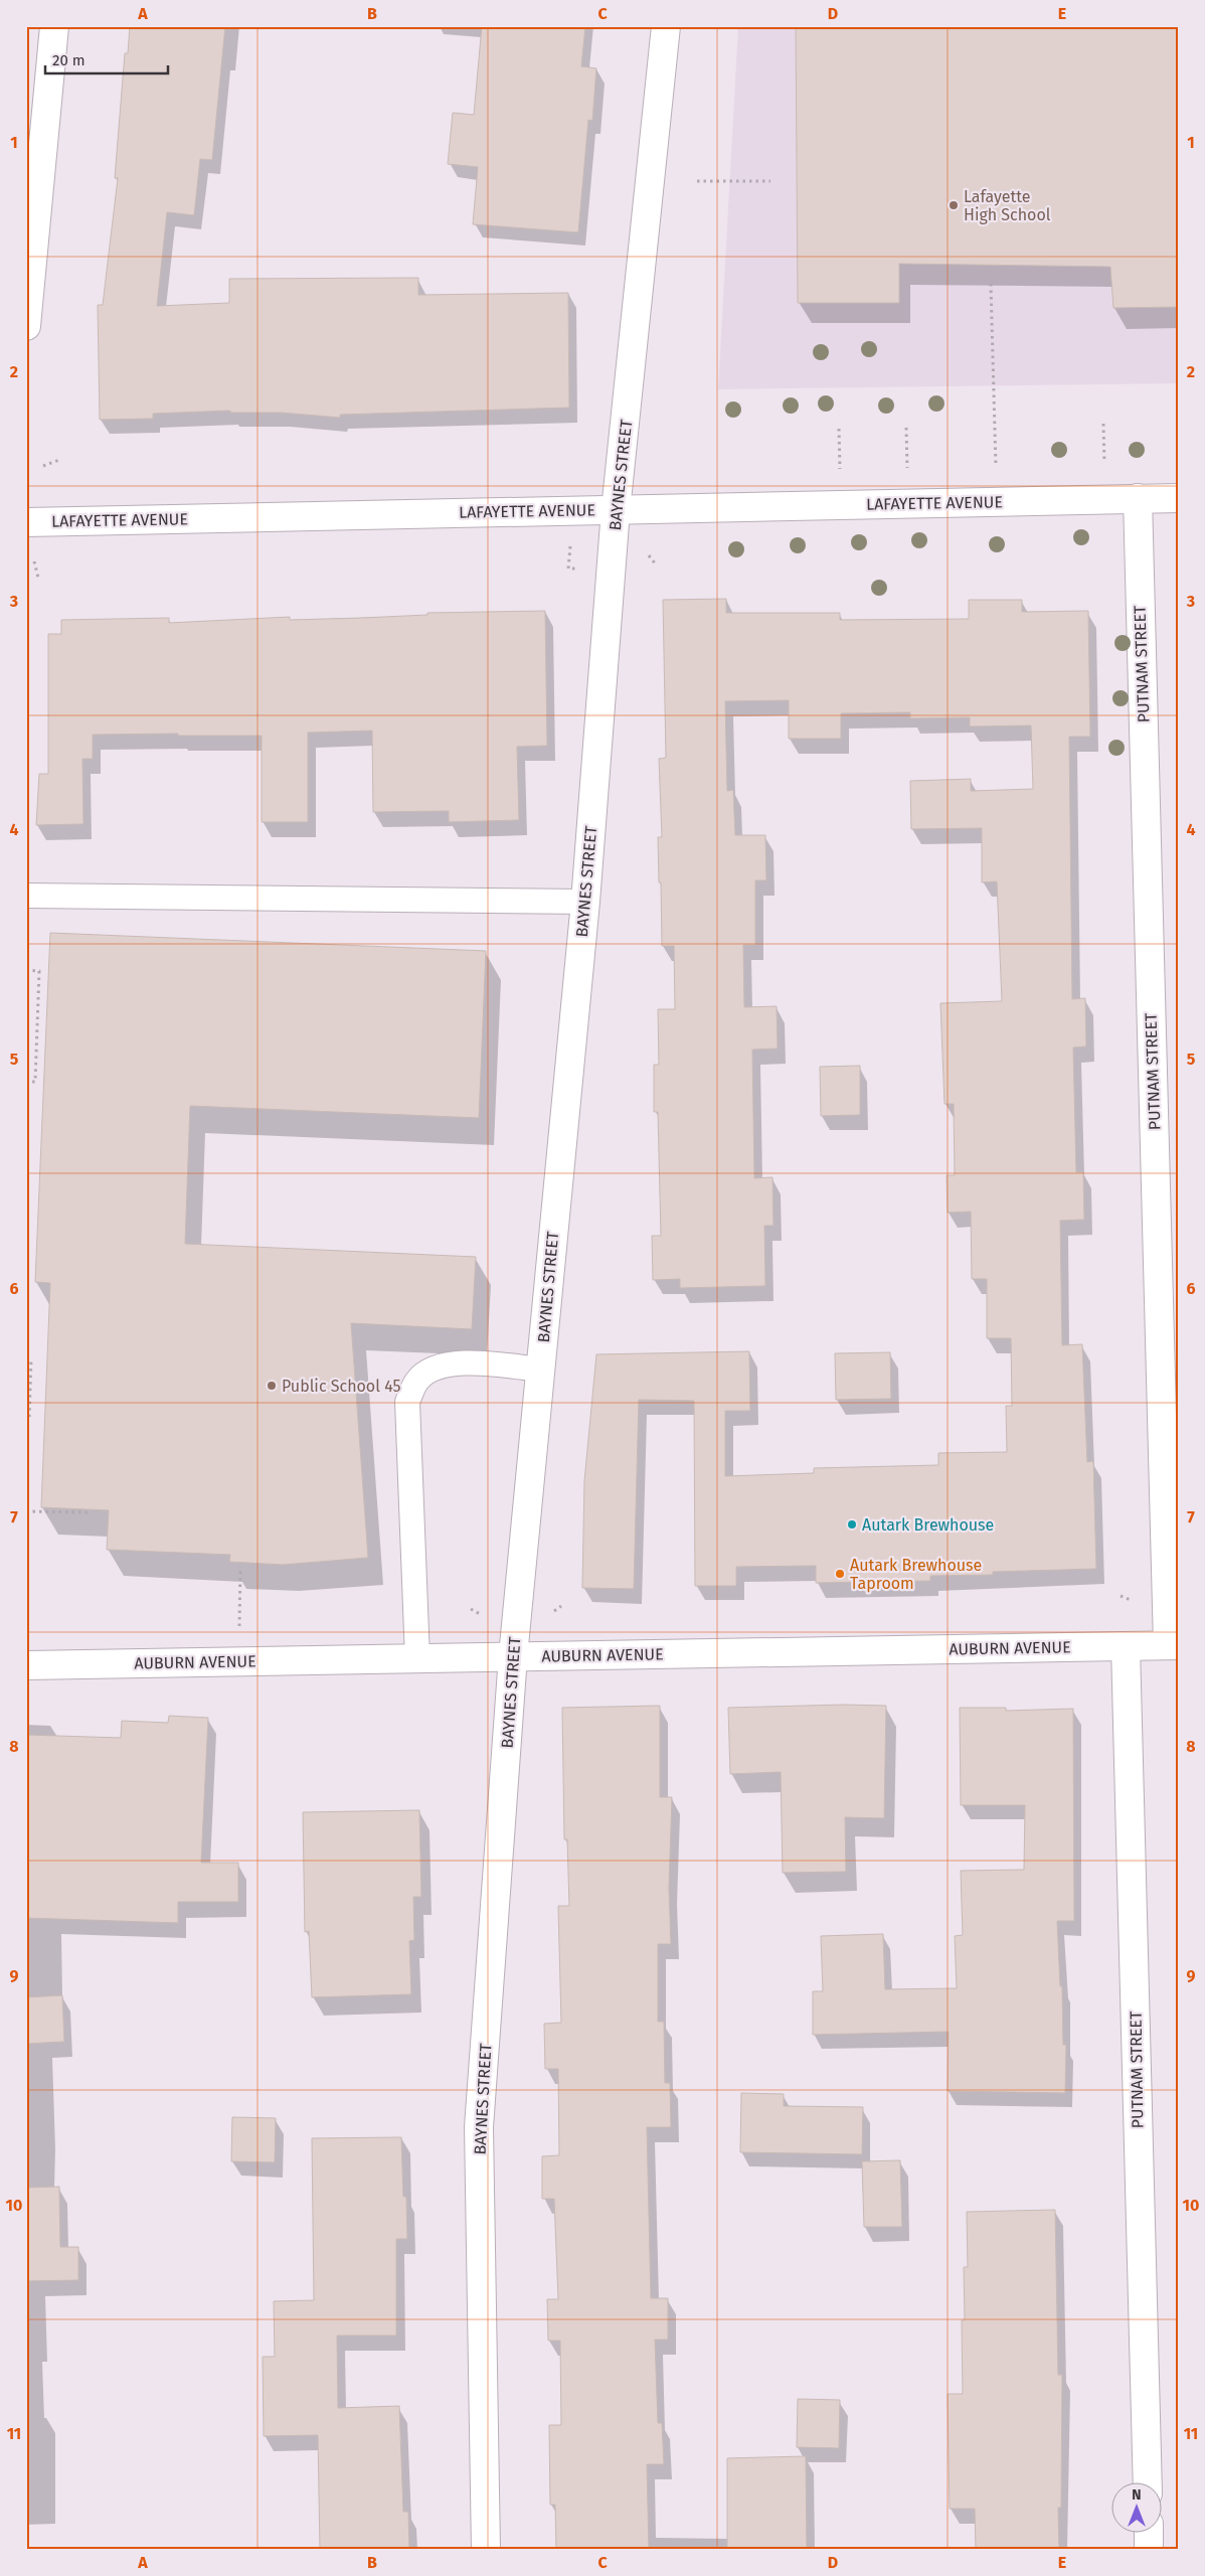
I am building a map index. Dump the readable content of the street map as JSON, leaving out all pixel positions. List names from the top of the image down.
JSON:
{
  "streets": {
    "street": [
      "BAYNES STREET",
      "LAFAYETTE AVENUE",
      "PUTNAM STREET",
      "AUBURN AVENUE"
    ]
  },
  "crossings": [
    ["BAYNES STREET", "LAFAYETTE AVENUE"],
    ["BAYNES STREET", "AUBURN AVENUE"],
    ["LAFAYETTE AVENUE", "PUTNAM STREET"],
    ["PUTNAM STREET", "AUBURN AVENUE"]
  ],
  "places": [
    "Lafayette High School",
    "Public School 45",
    "Autark Brewhouse",
    "Autark Brewhouse Taproom"
  ],
  "scale_bar": "20 m",
  "north": "top",
  "grid": {
    "columns": [
      "A",
      "B",
      "C",
      "D",
      "E"
    ],
    "rows": [
      "1",
      "2",
      "3",
      "4",
      "5",
      "6",
      "7",
      "8",
      "9",
      "10",
      "11"
    ]
  }
}
